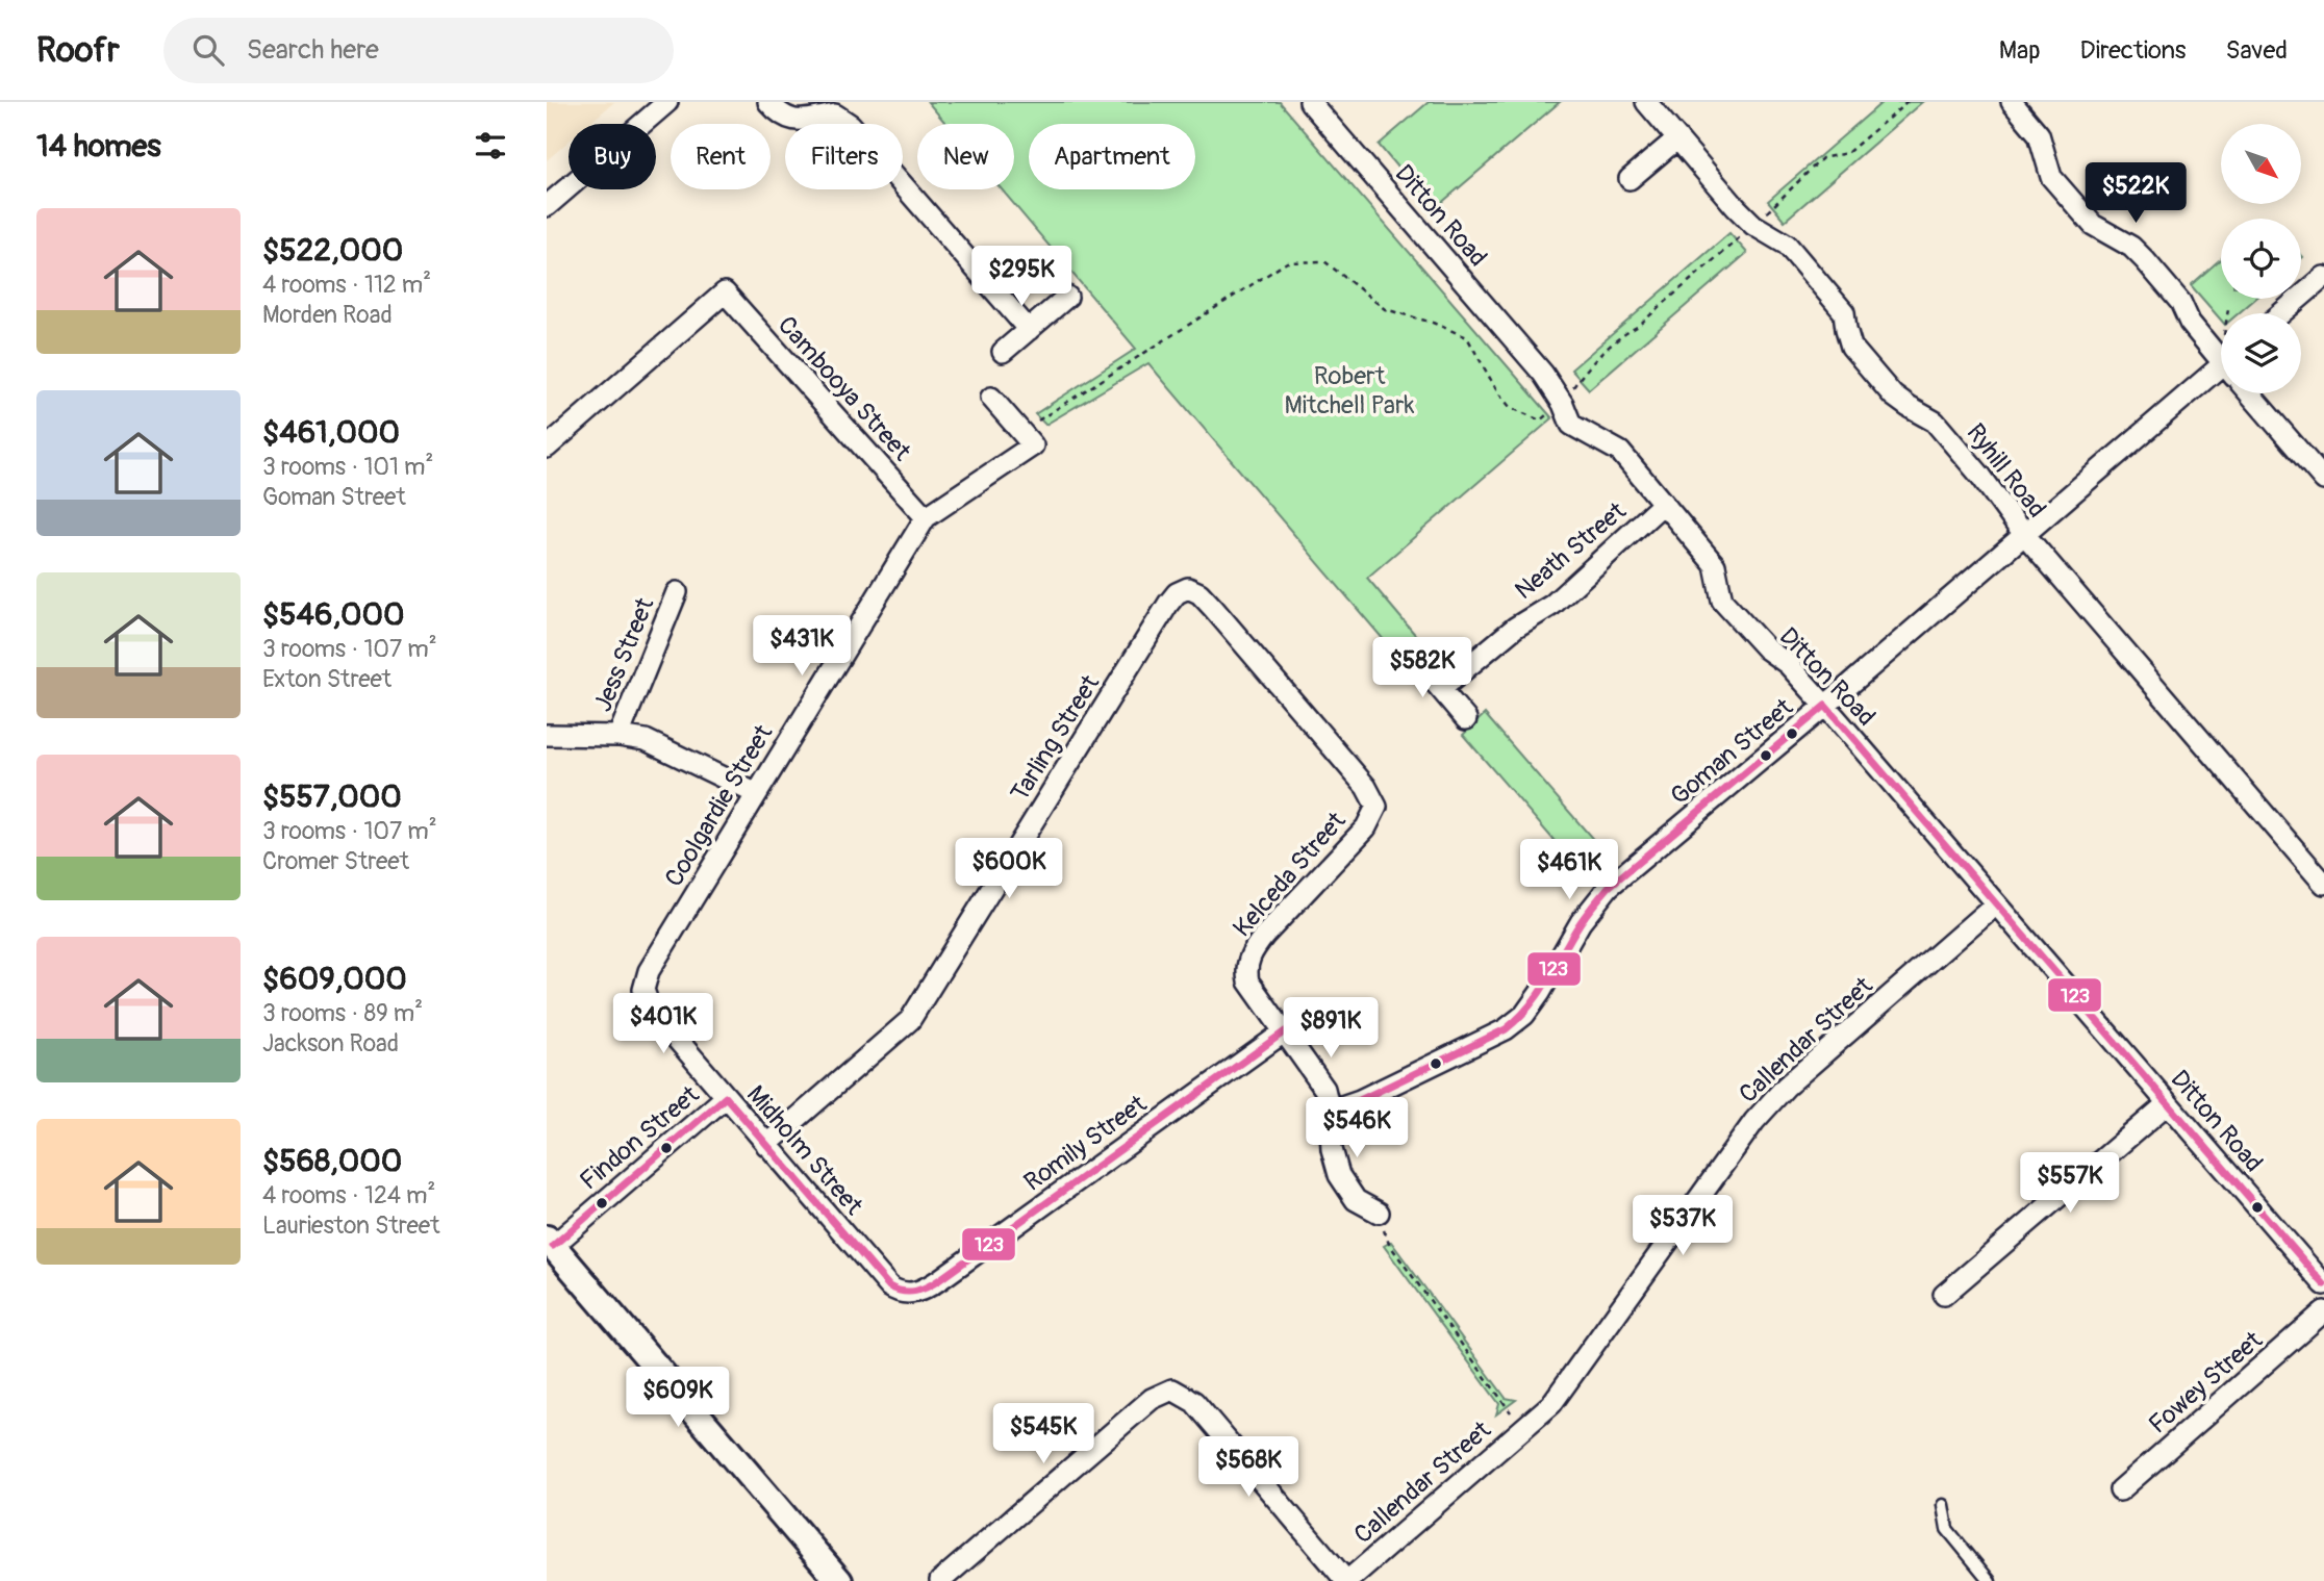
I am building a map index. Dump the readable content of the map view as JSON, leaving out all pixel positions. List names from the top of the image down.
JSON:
{
  "streets": {
    "street": [
      "Ditton Road",
      "Cambooya Street",
      "Ryhill Road",
      "Neath Street",
      "Jess Street",
      "Tarling Street",
      "Goman Street",
      "Coolgardie Street",
      "Kelceda Street",
      "Callendar Street",
      "Findon Street",
      "Romily Street",
      "Midholm Street",
      "Fowey Street"
    ]
  },
  "crossings": [
    ["Ditton Road", "Neath Street"],
    ["Ditton Road", "Goman Street"],
    ["Ditton Road", "Callendar Street"],
    ["Cambooya Street", "Coolgardie Street"],
    ["Ryhill Road", "Goman Street"],
    ["Tarling Street", "Kelceda Street"],
    ["Tarling Street", "Midholm Street"],
    ["Goman Street", "Kelceda Street"],
    ["Coolgardie Street", "Midholm Street"],
    ["Kelceda Street", "Romily Street"],
    ["Findon Street", "Midholm Street"],
    ["Romily Street", "Midholm Street"]
  ],
  "parks": ["Robert Mitchell Park"],
  "lines": ["transit line 123"],
  "north": "bottom right",
  "page": {
    "header": "Roofr",
    "search": "Search here",
    "nav": ["Map", "Directions", "Saved"],
    "heading": "14 homes",
    "chip": [
      "Buy",
      "Rent",
      "Filters",
      "New",
      "Apartment"
    ],
    "price": [
      "$522K",
      "$295K",
      "$431K",
      "$582K",
      "$600K",
      "$461K",
      "$401K",
      "$891K",
      "$546K",
      "$557K",
      "$537K",
      "$609K",
      "$545K",
      "$568K"
    ],
    "list": [
      {
        "name": "$522,000",
        "note": "4 rooms · 112 m² · Morden Road"
      },
      {
        "name": "$461,000",
        "note": "3 rooms · 101 m² · Goman Street"
      },
      {
        "name": "$546,000",
        "note": "3 rooms · 107 m² · Exton Street"
      },
      {
        "name": "$557,000",
        "note": "3 rooms · 107 m² · Cromer Street"
      },
      {
        "name": "$609,000",
        "note": "3 rooms · 89 m² · Jackson Road"
      },
      {
        "name": "$568,000",
        "note": "4 rooms · 124 m² · Laurieston Street"
      }
    ]
  }
}
